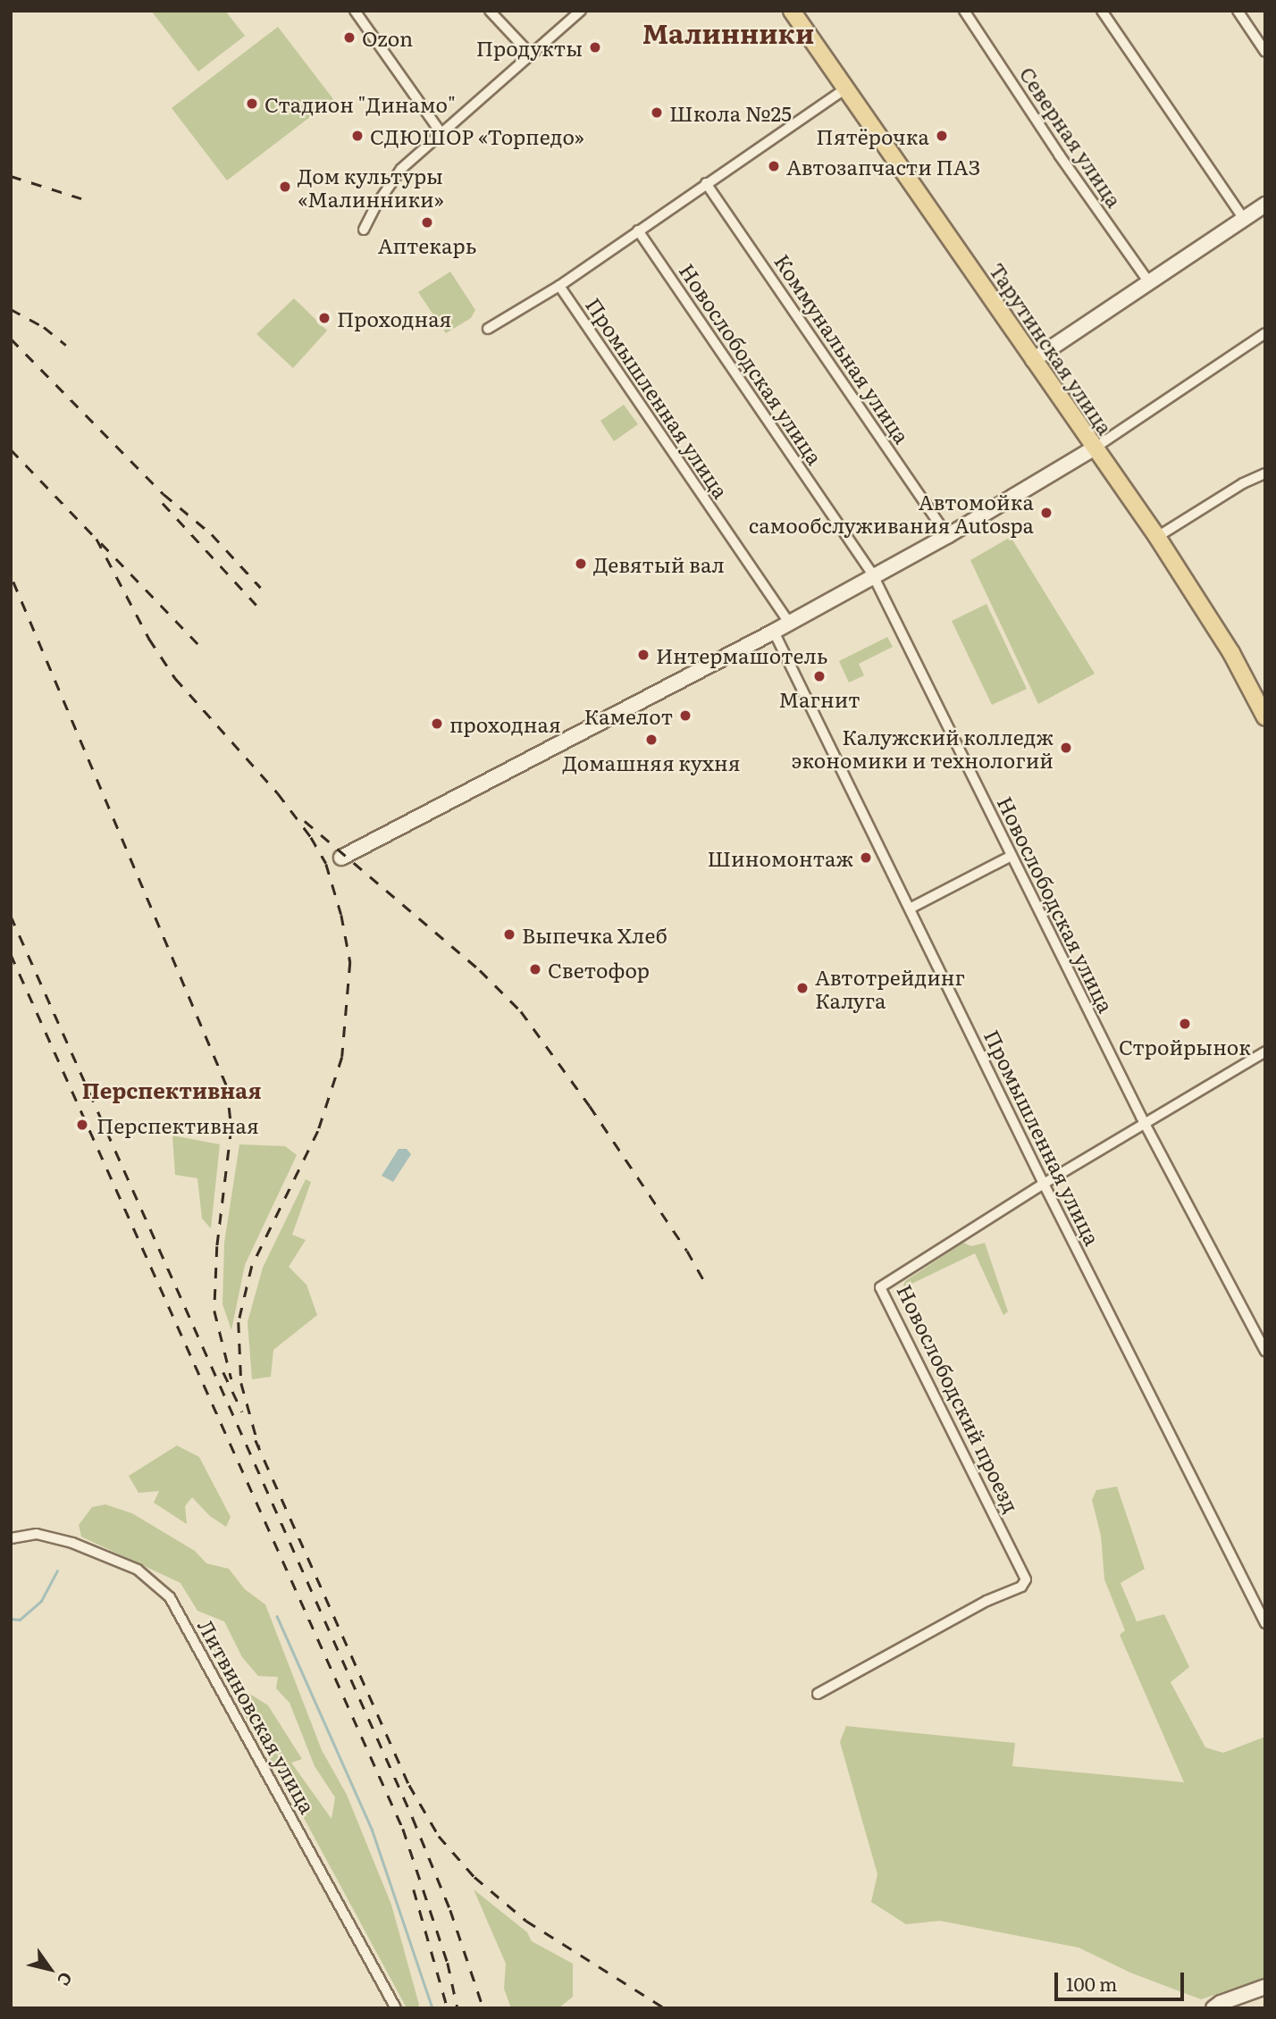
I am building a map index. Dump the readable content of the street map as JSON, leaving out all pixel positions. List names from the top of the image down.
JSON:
{
  "streets": {
    "main road": ["Тарутинская улица"],
    "street": [
      "Северная улица",
      "Коммунальная улица",
      "Новослободская улица",
      "Промышленная улица",
      "Новослободский проезд",
      "Литвиновская улица"
    ]
  },
  "crossings": [
    ["Новослободская улица", "Новослободский проезд"],
    ["Промышленная улица", "Новослободский проезд"]
  ],
  "districts": ["Малинники", "Перспективная"],
  "places": [
    "Ozon",
    "Продукты",
    "Стадион \"Динамо\"",
    "Школа №25",
    "СДЮШОР «Торпедо»",
    "Пятёрочка",
    "Автозапчасти ПАЗ",
    "Дом культуры «Малинники»",
    "Аптекарь",
    "Проходная",
    "Автомойка самообслуживания Autospa",
    "Девятый вал",
    "Интермашотель",
    "Магнит",
    "Камелот",
    "проходная",
    "Домашняя кухня",
    "Калужский колледж экономики и технологий",
    "Шиномонтаж",
    "Выпечка Хлеб",
    "Светофор",
    "Автотрейдинг Калуга",
    "Стройрынок",
    "Перспективная"
  ],
  "scale_bar": "100 m",
  "north": "bottom right"
}
